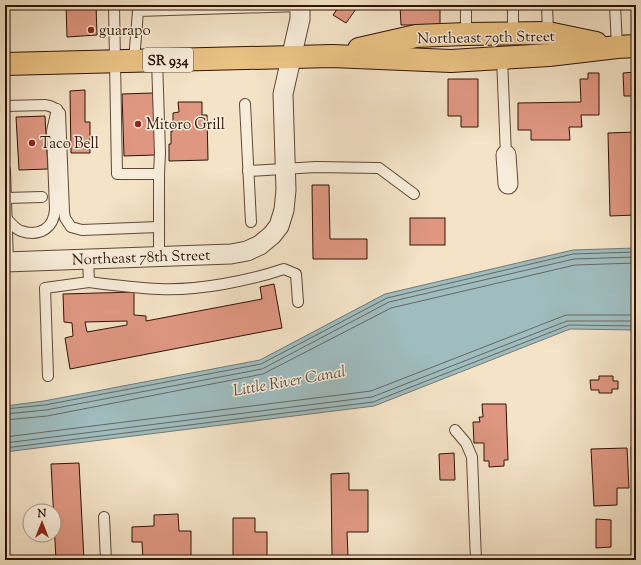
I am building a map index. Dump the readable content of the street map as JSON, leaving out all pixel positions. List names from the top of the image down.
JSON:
{
  "streets": {
    "main road": ["Northeast 79th Street", "SR 934"],
    "street": ["Northeast 78th Street"]
  },
  "water": ["Little River Canal"],
  "places": ["guarapo", "Mitoro Grill", "Taco Bell"],
  "north": "top"
}
